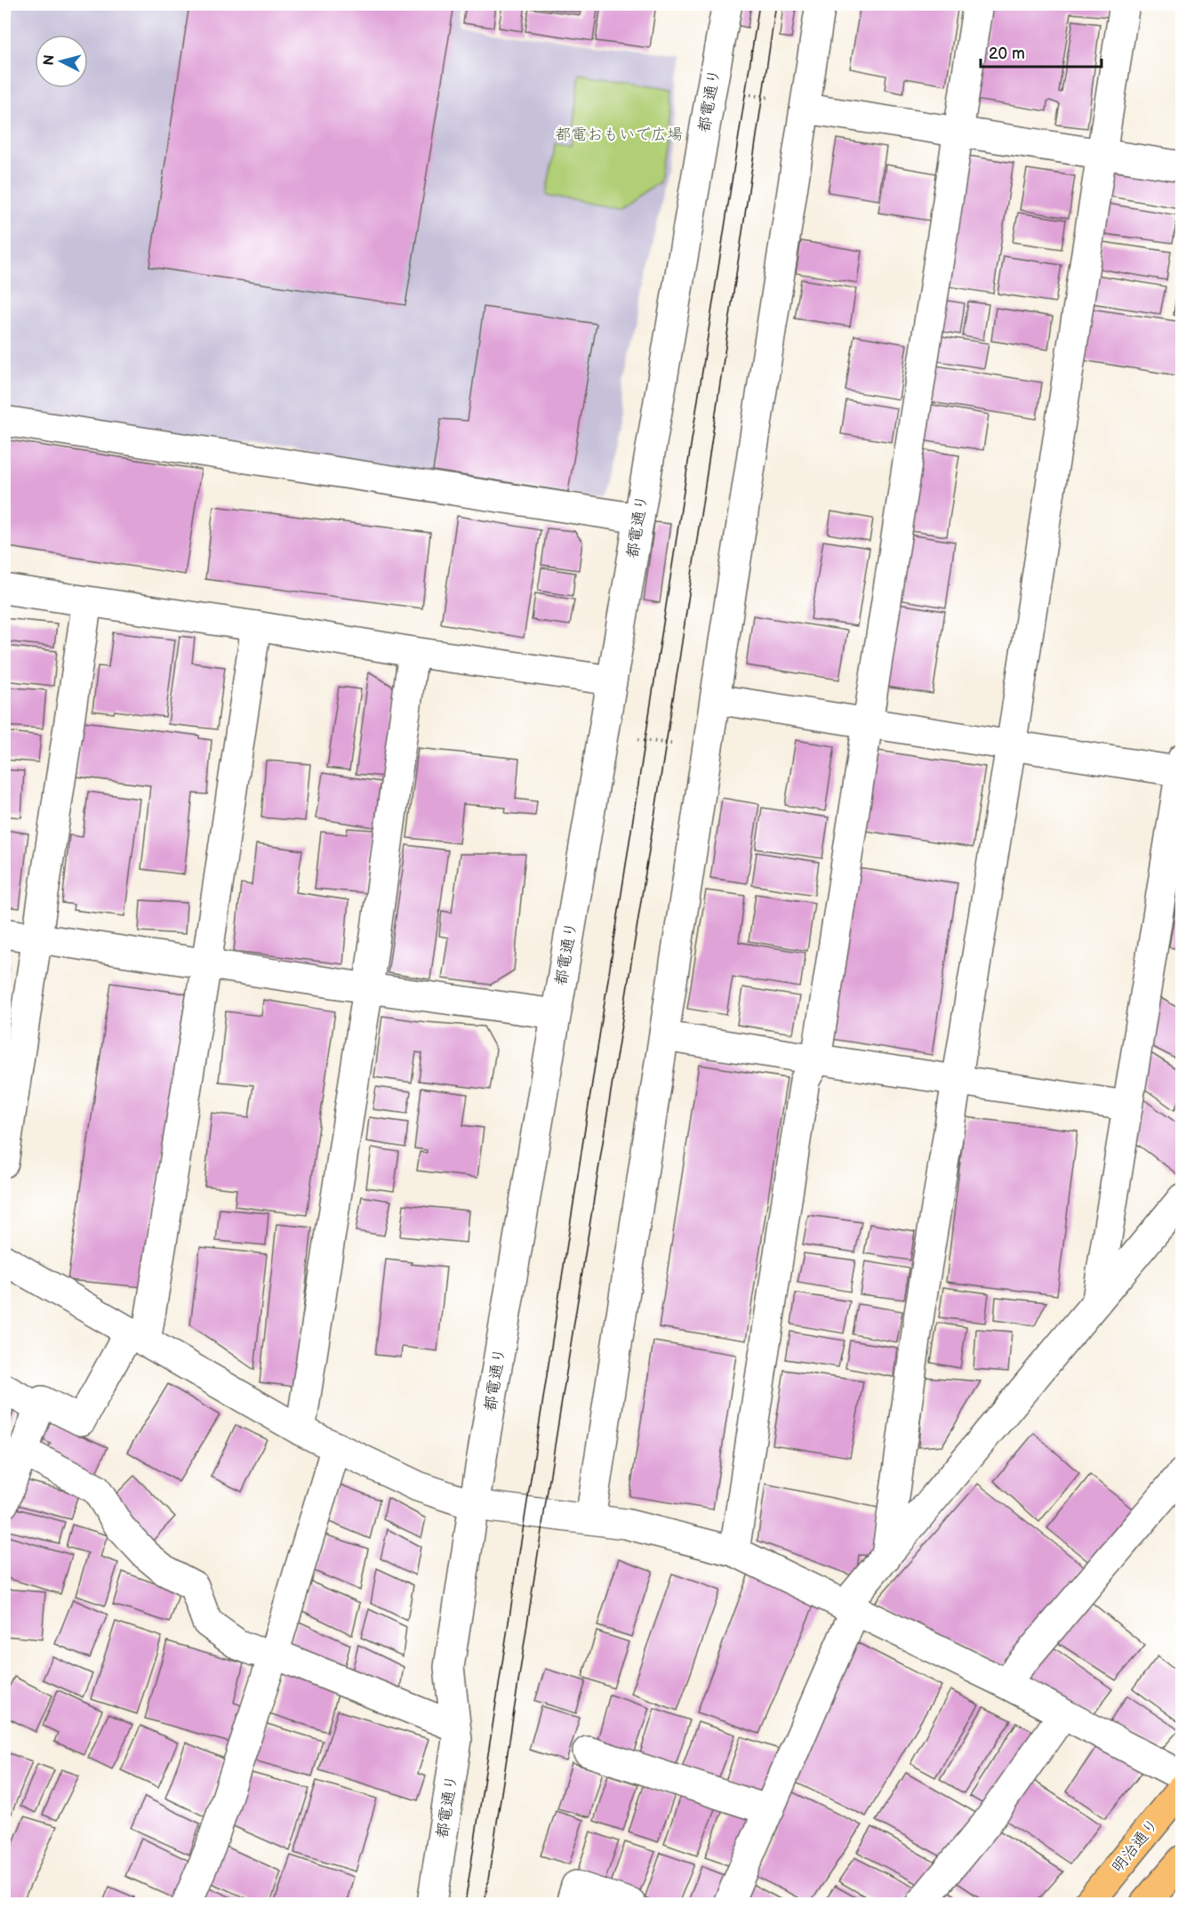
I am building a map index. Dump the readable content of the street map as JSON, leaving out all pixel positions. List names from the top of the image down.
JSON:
{
  "streets": {
    "main road": ["明治通り"],
    "street": ["都電通り"]
  },
  "parks": ["都電おもいで広場"],
  "scale_bar": "20 m",
  "north": "left"
}
